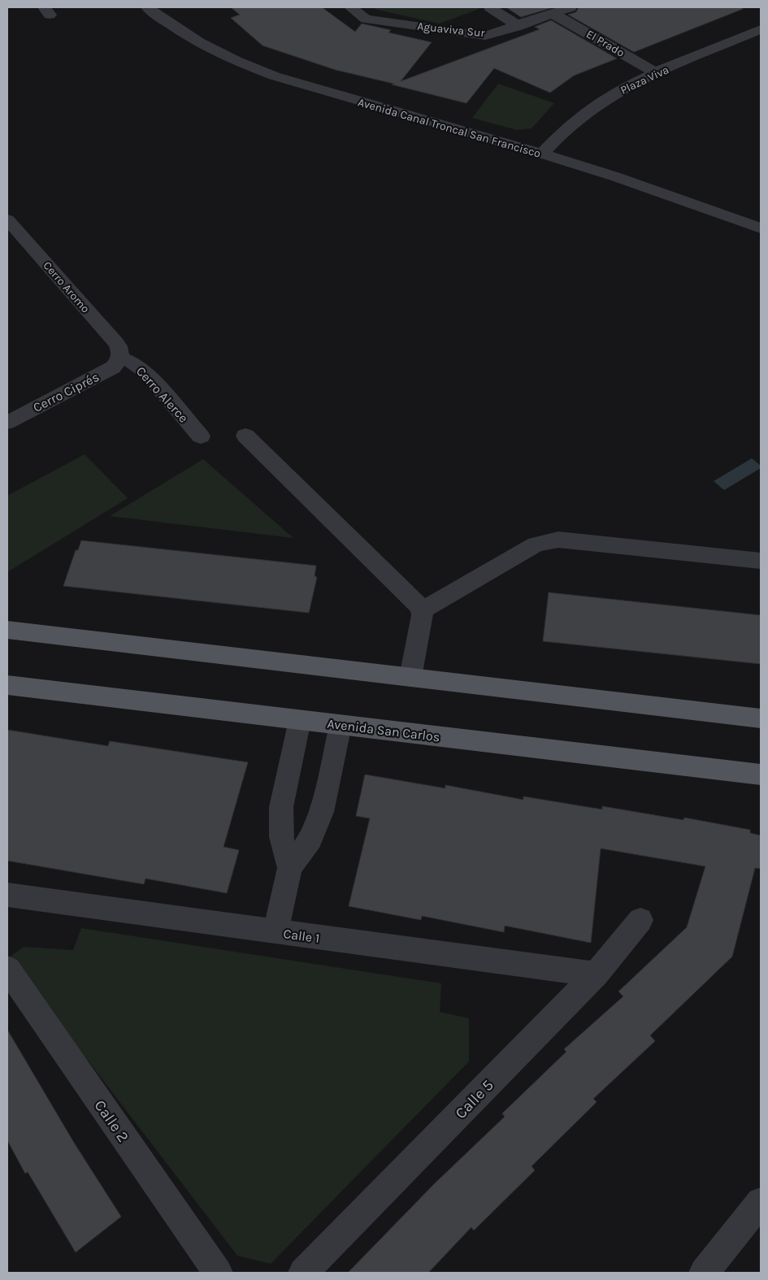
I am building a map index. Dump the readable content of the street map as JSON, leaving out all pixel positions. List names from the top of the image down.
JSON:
{
  "streets": {
    "main road": ["Avenida San Carlos"],
    "street": [
      "Aguaviva Sur",
      "El Prado",
      "Plaza Viva",
      "Avenida Canal Troncal San Francisco",
      "Cerro Aromo",
      "Cerro Ciprés",
      "Cerro Alerce",
      "Calle 1",
      "Calle 5",
      "Calle 2"
    ]
  },
  "crossings": [
    ["Aguaviva Sur", "El Prado"],
    ["El Prado", "Plaza Viva"],
    ["Plaza Viva", "Avenida Canal Troncal San Francisco"],
    ["Cerro Aromo", "Cerro Ciprés"],
    ["Cerro Aromo", "Cerro Alerce"],
    ["Cerro Ciprés", "Cerro Alerce"],
    ["Calle 1", "Calle 5"]
  ]
}
